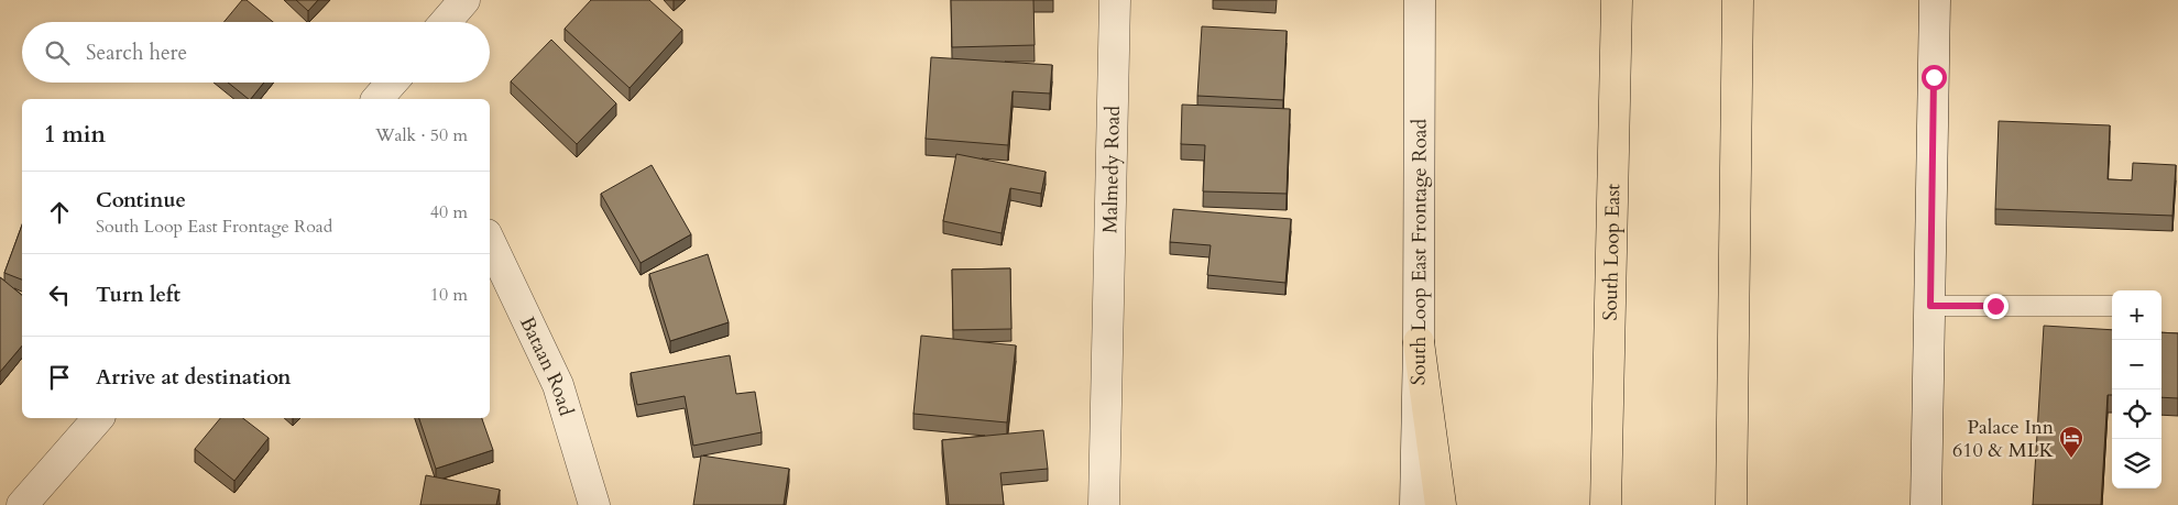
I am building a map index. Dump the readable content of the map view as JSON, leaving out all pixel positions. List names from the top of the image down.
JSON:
{
  "streets": {
    "highway": ["South Loop East"],
    "main road": ["Malmedy Road", "South Loop East Frontage Road", "Bataan Road"]
  },
  "places": {
    "hotel": ["Palace Inn 610 & MLK"]
  },
  "page": {
    "search": "Search here",
    "heading": ["1 min", "Walk · 50 m"],
    "list": [
      ["Continue", "South Loop East Frontage Road", "40 m"],
      ["Turn left", "10 m"],
      "Arrive at destination"
    ],
    "map_buttons": ["+", "−"]
  }
}
